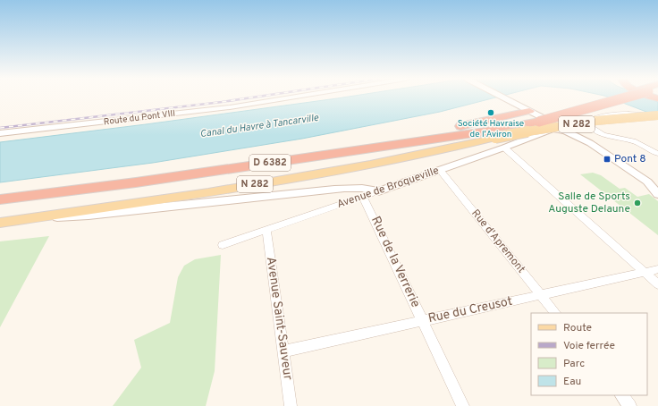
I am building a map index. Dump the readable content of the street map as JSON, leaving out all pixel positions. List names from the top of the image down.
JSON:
{
  "streets": {
    "highway": ["D 6382"],
    "main road": ["N 282"],
    "street": [
      "Route du Pont VIII",
      "Avenue de Broqueville",
      "Rue d'Apremont",
      "Rue de la Verrerie",
      "Rue du Creusot",
      "Avenue Saint-Sauveur"
    ]
  },
  "crossings": [
    ["Avenue de Broqueville", "Rue d'Apremont"],
    ["Avenue de Broqueville", "Rue de la Verrerie"],
    ["Avenue de Broqueville", "Avenue Saint-Sauveur"],
    ["Rue d'Apremont", "Rue du Creusot"],
    ["Rue de la Verrerie", "Rue du Creusot"],
    ["Rue du Creusot", "Avenue Saint-Sauveur"]
  ],
  "water": ["Canal du Havre à Tancarville"],
  "places": {
    "other": ["Société Havraise de l'Aviron", "Salle de Sports Auguste Delaune"],
    "transit": ["Pont 8"]
  },
  "legend": [
    "Route",
    "Voie ferrée",
    "Parc",
    "Eau"
  ]
}
